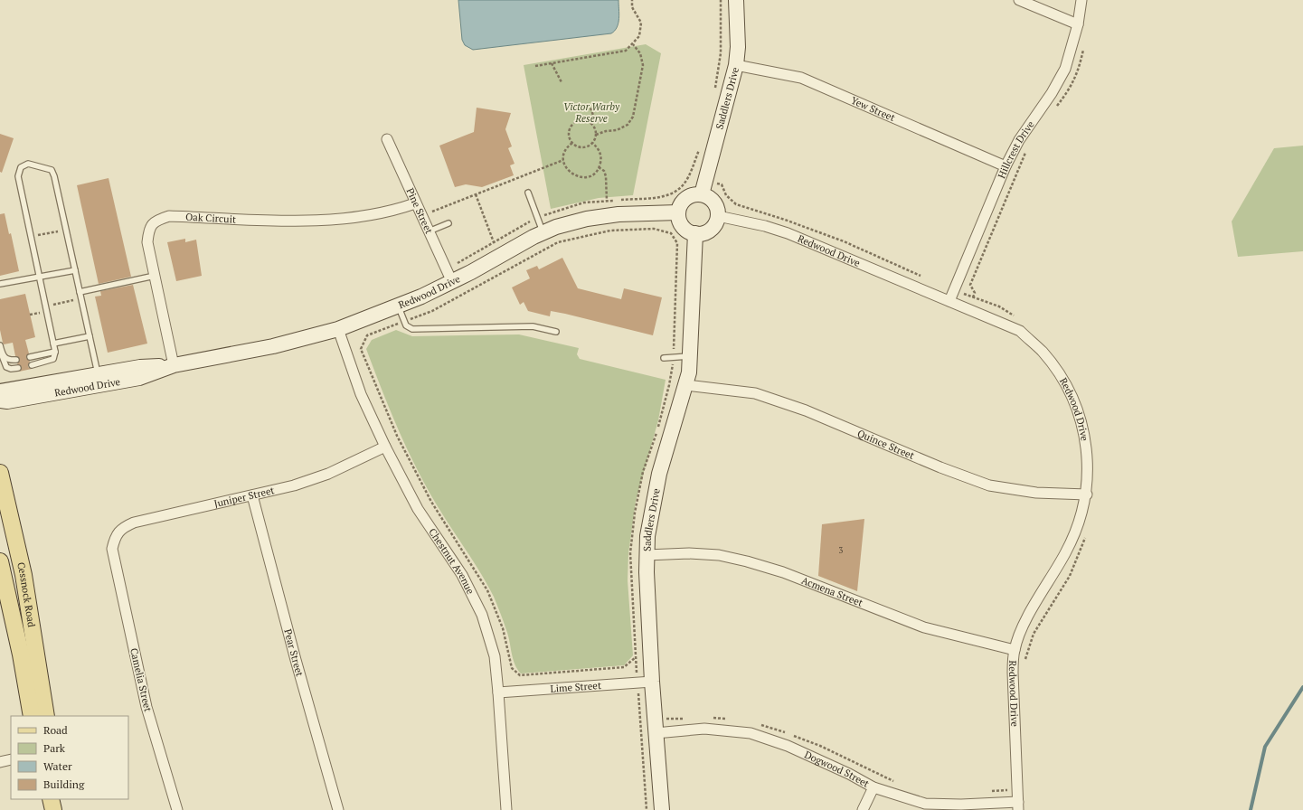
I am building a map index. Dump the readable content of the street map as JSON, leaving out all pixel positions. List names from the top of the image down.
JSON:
{
  "streets": {
    "main road": ["Cessnock Road"],
    "street": [
      "Saddlers Drive",
      "Yew Street",
      "Hillcrest Drive",
      "Pine Street",
      "Oak Circuit",
      "Redwood Drive",
      "Quince Street",
      "Juniper Street",
      "Chestnut Avenue",
      "Acmena Street",
      "Pear Street",
      "Camelia Street",
      "Lime Street",
      "Dogwood Street"
    ]
  },
  "crossings": [
    ["Saddlers Drive", "Yew Street"],
    ["Saddlers Drive", "Redwood Drive"],
    ["Saddlers Drive", "Quince Street"],
    ["Saddlers Drive", "Acmena Street"],
    ["Saddlers Drive", "Lime Street"],
    ["Saddlers Drive", "Dogwood Street"],
    ["Yew Street", "Hillcrest Drive"],
    ["Hillcrest Drive", "Redwood Drive"],
    ["Pine Street", "Oak Circuit"],
    ["Pine Street", "Redwood Drive"],
    ["Oak Circuit", "Redwood Drive"],
    ["Redwood Drive", "Quince Street"],
    ["Redwood Drive", "Chestnut Avenue"],
    ["Redwood Drive", "Acmena Street"],
    ["Redwood Drive", "Dogwood Street"],
    ["Juniper Street", "Chestnut Avenue"],
    ["Juniper Street", "Pear Street"],
    ["Juniper Street", "Camelia Street"],
    ["Chestnut Avenue", "Lime Street"]
  ],
  "parks": ["Victor Warby Reserve"],
  "house_numbers": ["3"],
  "legend": [
    "Road",
    "Park",
    "Water",
    "Building"
  ]
}
